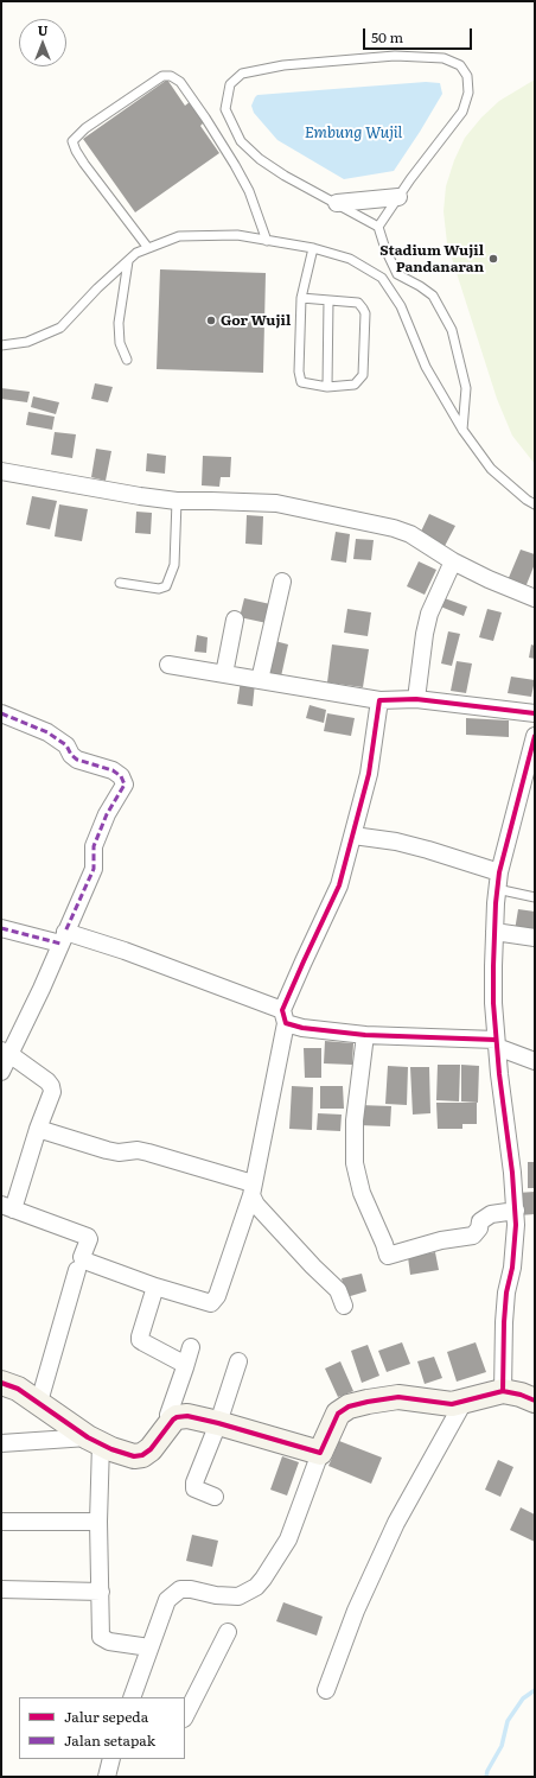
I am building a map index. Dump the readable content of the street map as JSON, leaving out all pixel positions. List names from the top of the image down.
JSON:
{
  "water": ["Embung Wujil"],
  "places": ["Stadium Wujil Pandanaran", "Gor Wujil"],
  "legend": ["Jalur sepeda", "Jalan setapak"],
  "scale_bar": "50 m",
  "north": "top"
}
